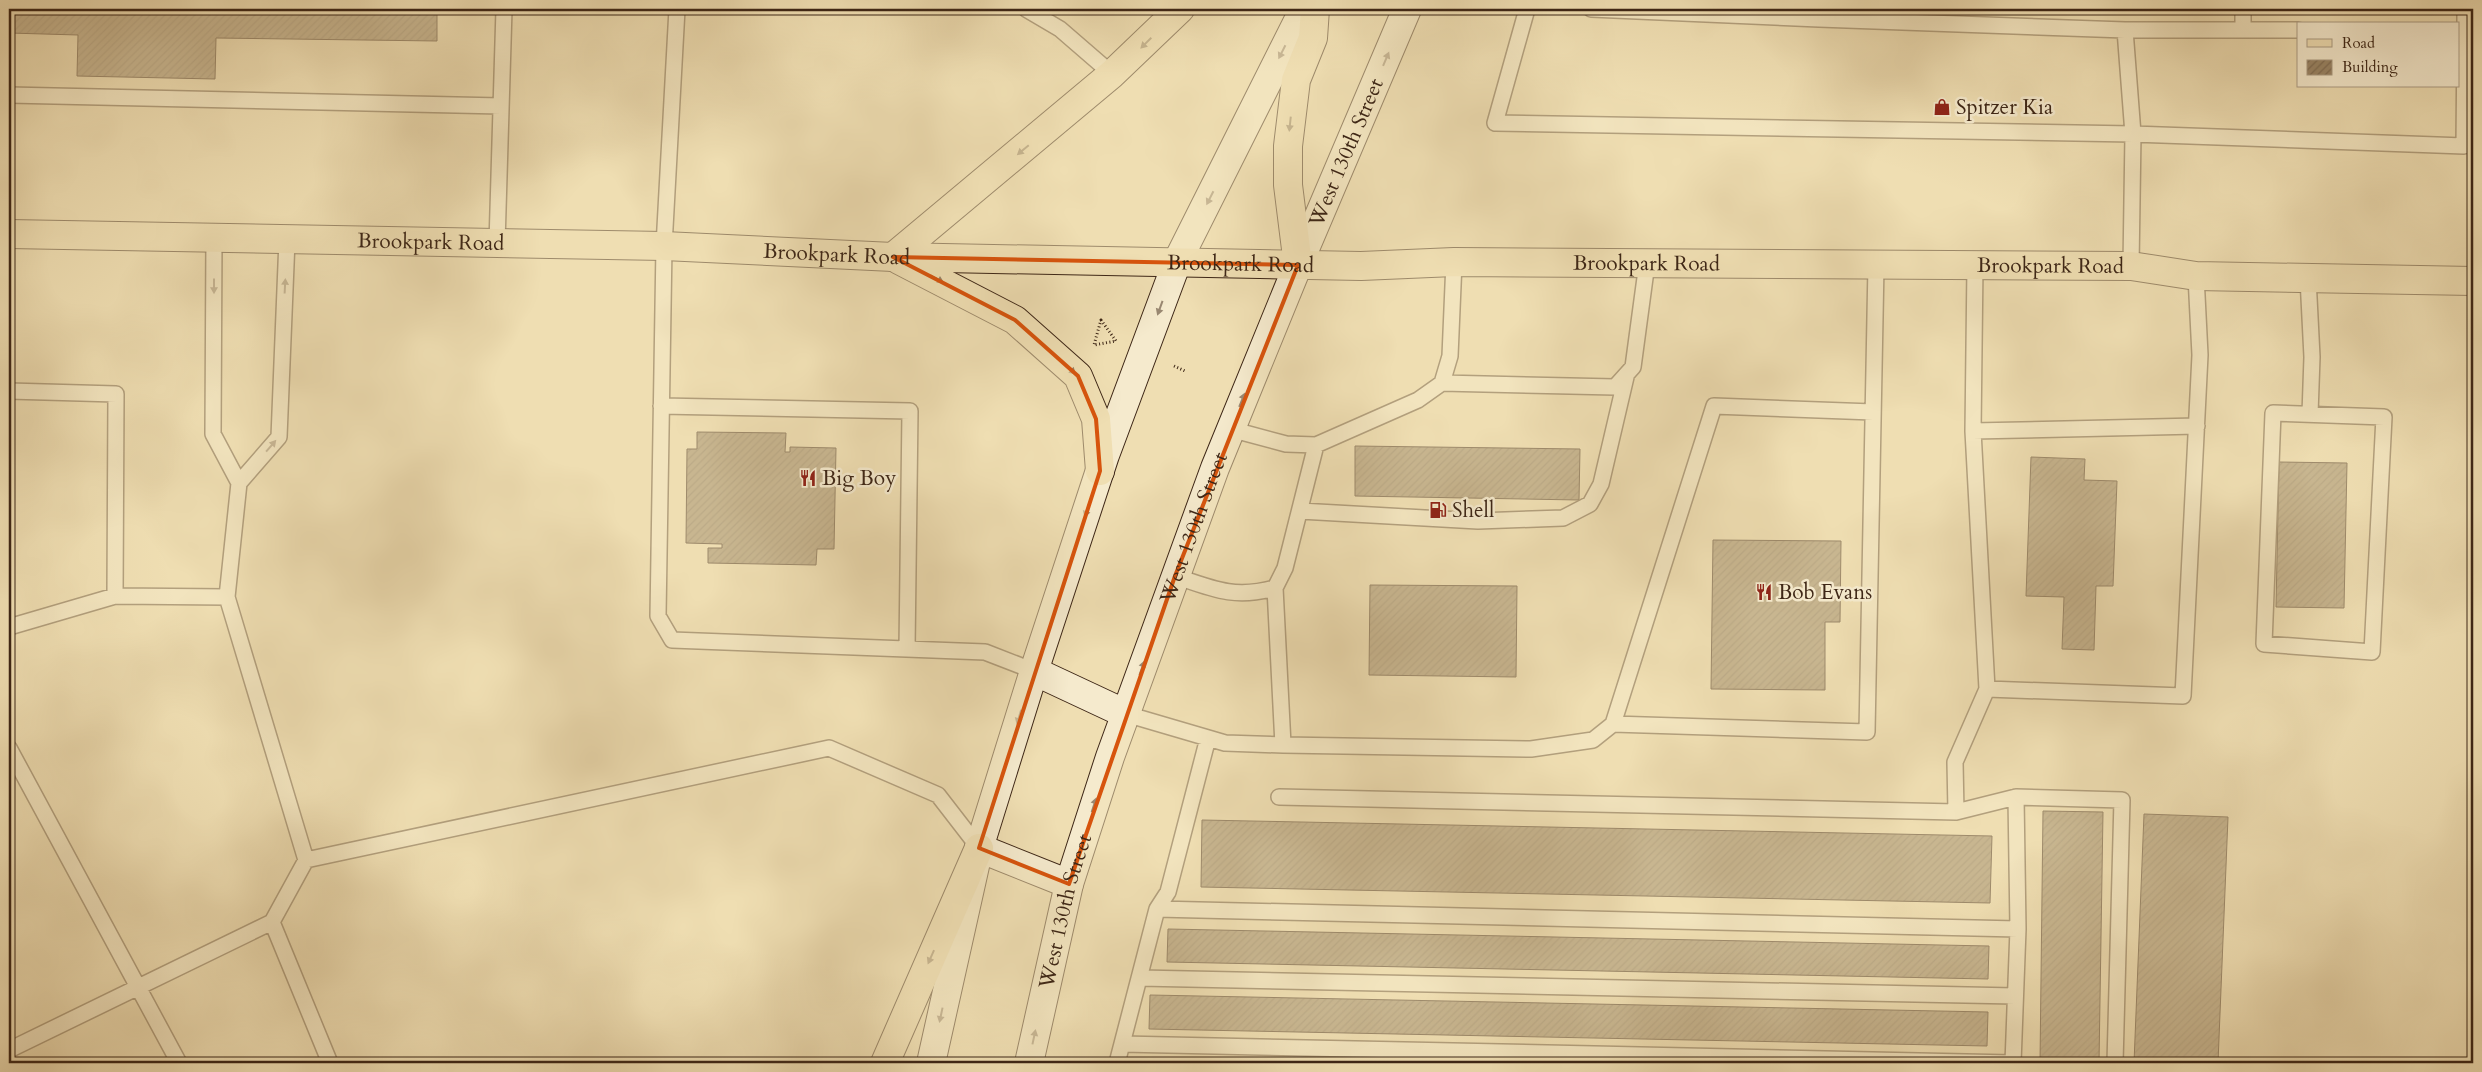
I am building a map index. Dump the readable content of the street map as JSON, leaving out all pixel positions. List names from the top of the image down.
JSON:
{
  "streets": {
    "main road": ["West 130th Street", "Brookpark Road"]
  },
  "crossings": [
    ["West 130th Street", "Brookpark Road"]
  ],
  "places": {
    "shop": ["Spitzer Kia"],
    "restaurant": ["Big Boy", "Bob Evans"],
    "fuel station": ["Shell"]
  },
  "legend": ["Road", "Building"]
}
